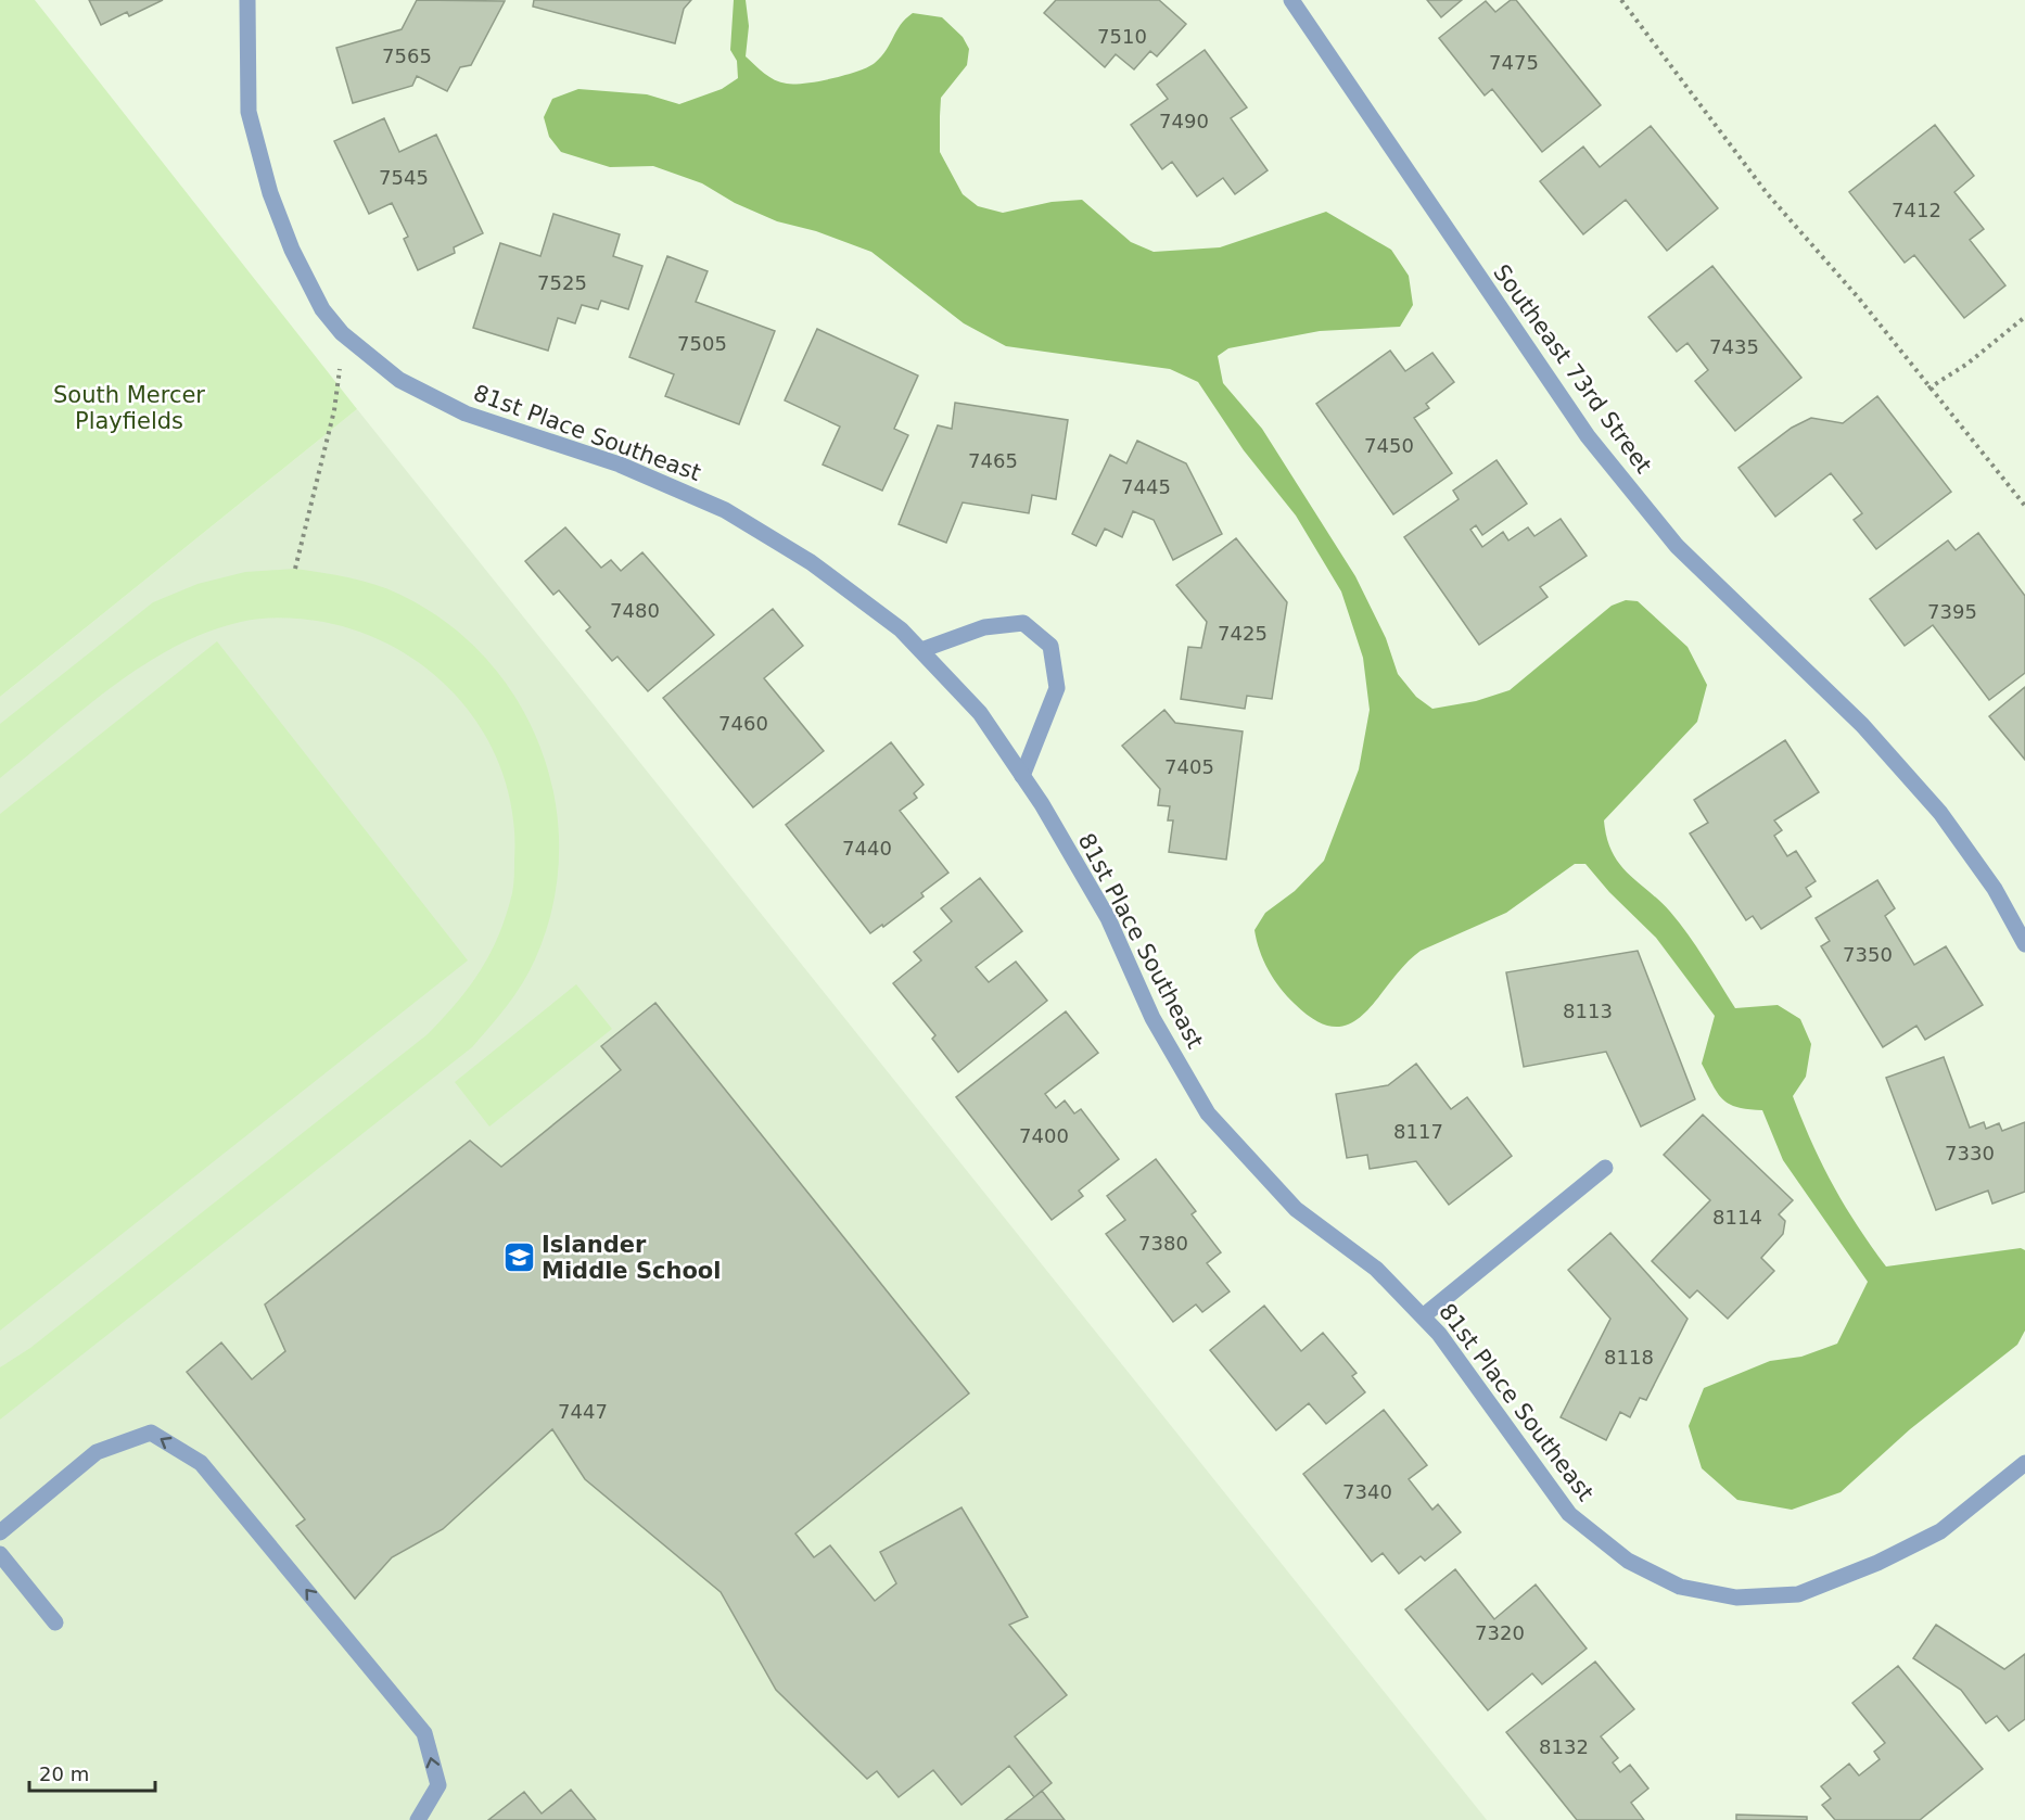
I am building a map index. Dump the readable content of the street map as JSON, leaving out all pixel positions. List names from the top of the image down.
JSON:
{
  "streets": {
    "street": ["Southeast 73rd Street", "81st Place Southeast"]
  },
  "parks": ["South Mercer Playfields"],
  "places": {
    "school or university": ["Islander Middle School"]
  },
  "house_numbers": [
    "7510",
    "7565",
    "7475",
    "7490",
    "7545",
    "7412",
    "7525",
    "7505",
    "7435",
    "7450",
    "7465",
    "7445",
    "7480",
    "7395",
    "7425",
    "7460",
    "7405",
    "7440",
    "7350",
    "8113",
    "8117",
    "7400",
    "7330",
    "8114",
    "7380",
    "8118",
    "7447",
    "7340",
    "7320",
    "8132"
  ],
  "scale_bar": "20 m"
}
